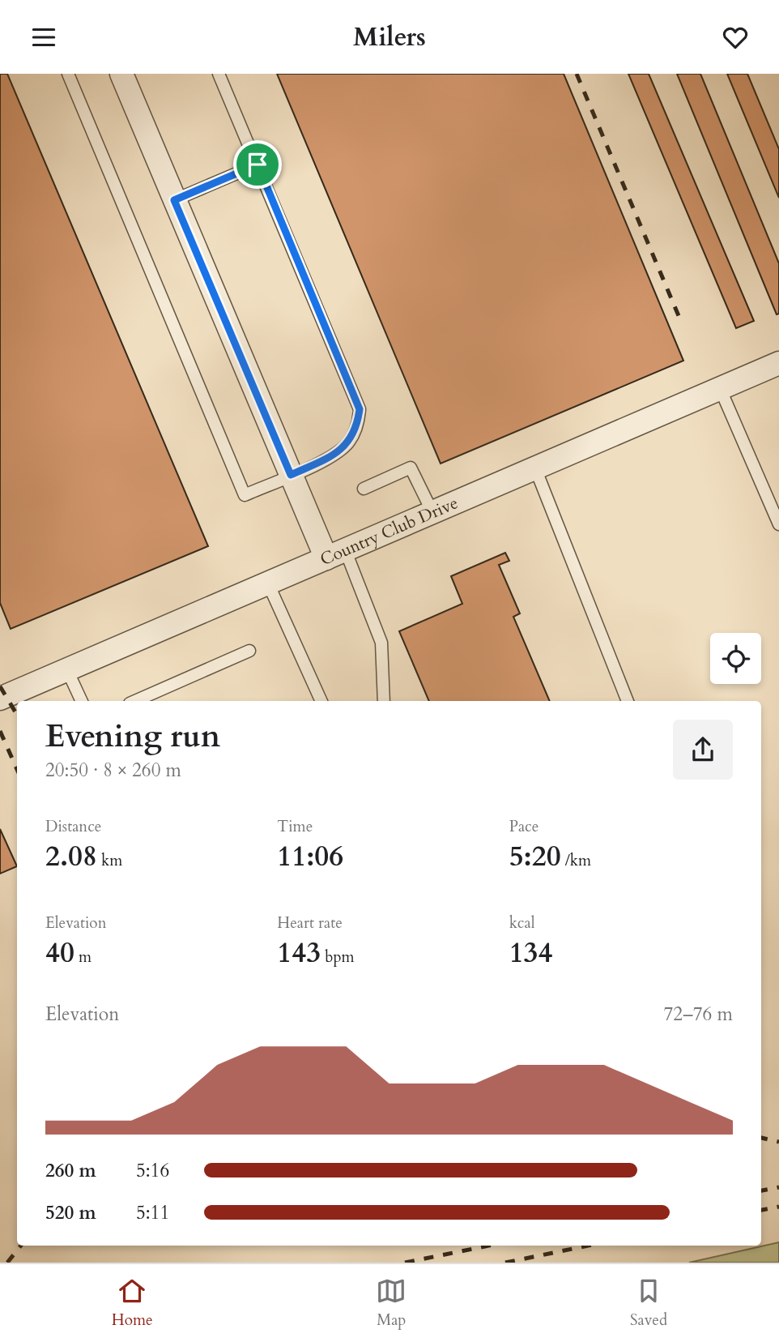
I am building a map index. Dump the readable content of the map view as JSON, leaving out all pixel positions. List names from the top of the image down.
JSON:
{
  "streets": {
    "street": ["Country Club Drive"]
  },
  "page": {
    "header": "Milers",
    "heading": ["Evening run", "20:50 · 8 × 260 m"],
    "stats": [
      ["Distance", "2.08 km"],
      ["Time", "11:06"],
      ["Pace", "5:20 /km"],
      ["Elevation", "40 m"],
      ["Heart rate", "143 bpm"],
      ["kcal", "134"]
    ],
    "chart": ["Elevation", "72–76 m"],
    "list": [
      {
        "name": "260 m",
        "note": "5:16"
      },
      {
        "name": "520 m",
        "note": "5:11"
      }
    ],
    "tabs": ["Home", "Map", "Saved"]
  }
}
